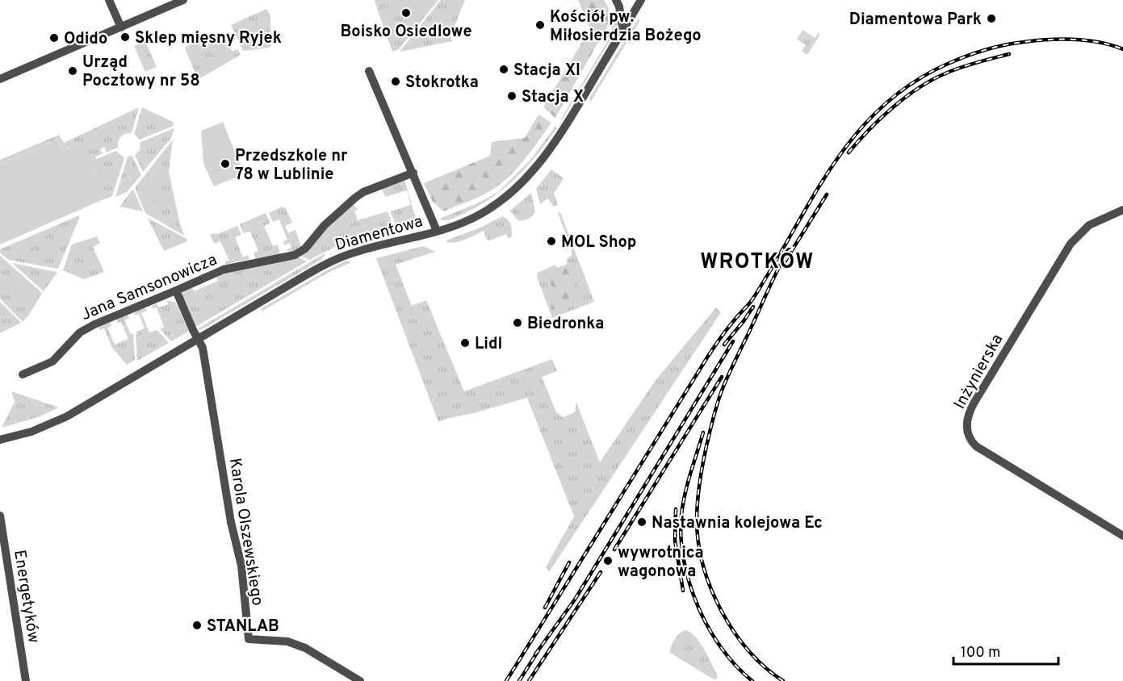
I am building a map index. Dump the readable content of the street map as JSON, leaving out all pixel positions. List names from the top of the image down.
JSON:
{
  "streets": {
    "street": [
      "Diamentowa",
      "Jana Samsonowicza",
      "Inżynierska",
      "Karola Olszewskiego",
      "Energetyków"
    ]
  },
  "crossings": [
    ["Diamentowa", "Karola Olszewskiego"]
  ],
  "districts": ["WROTKÓW"],
  "places": [
    "Boisko Osiedlowe",
    "Diamentowa Park",
    "Kościół pw. Miłosierdzia Bożego",
    "Sklep mięsny Ryjek",
    "Odido",
    "Stacja XI",
    "Urząd Pocztowy nr 58",
    "Stokrotka",
    "Stacja X",
    "Przedszkole nr 78 w Lublinie",
    "MOL Shop",
    "Biedronka",
    "Lidl",
    "Nastawnia kolejowa Ec",
    "wywrotnica wagonowa",
    "STANLAB"
  ],
  "scale_bar": "100 m"
}
